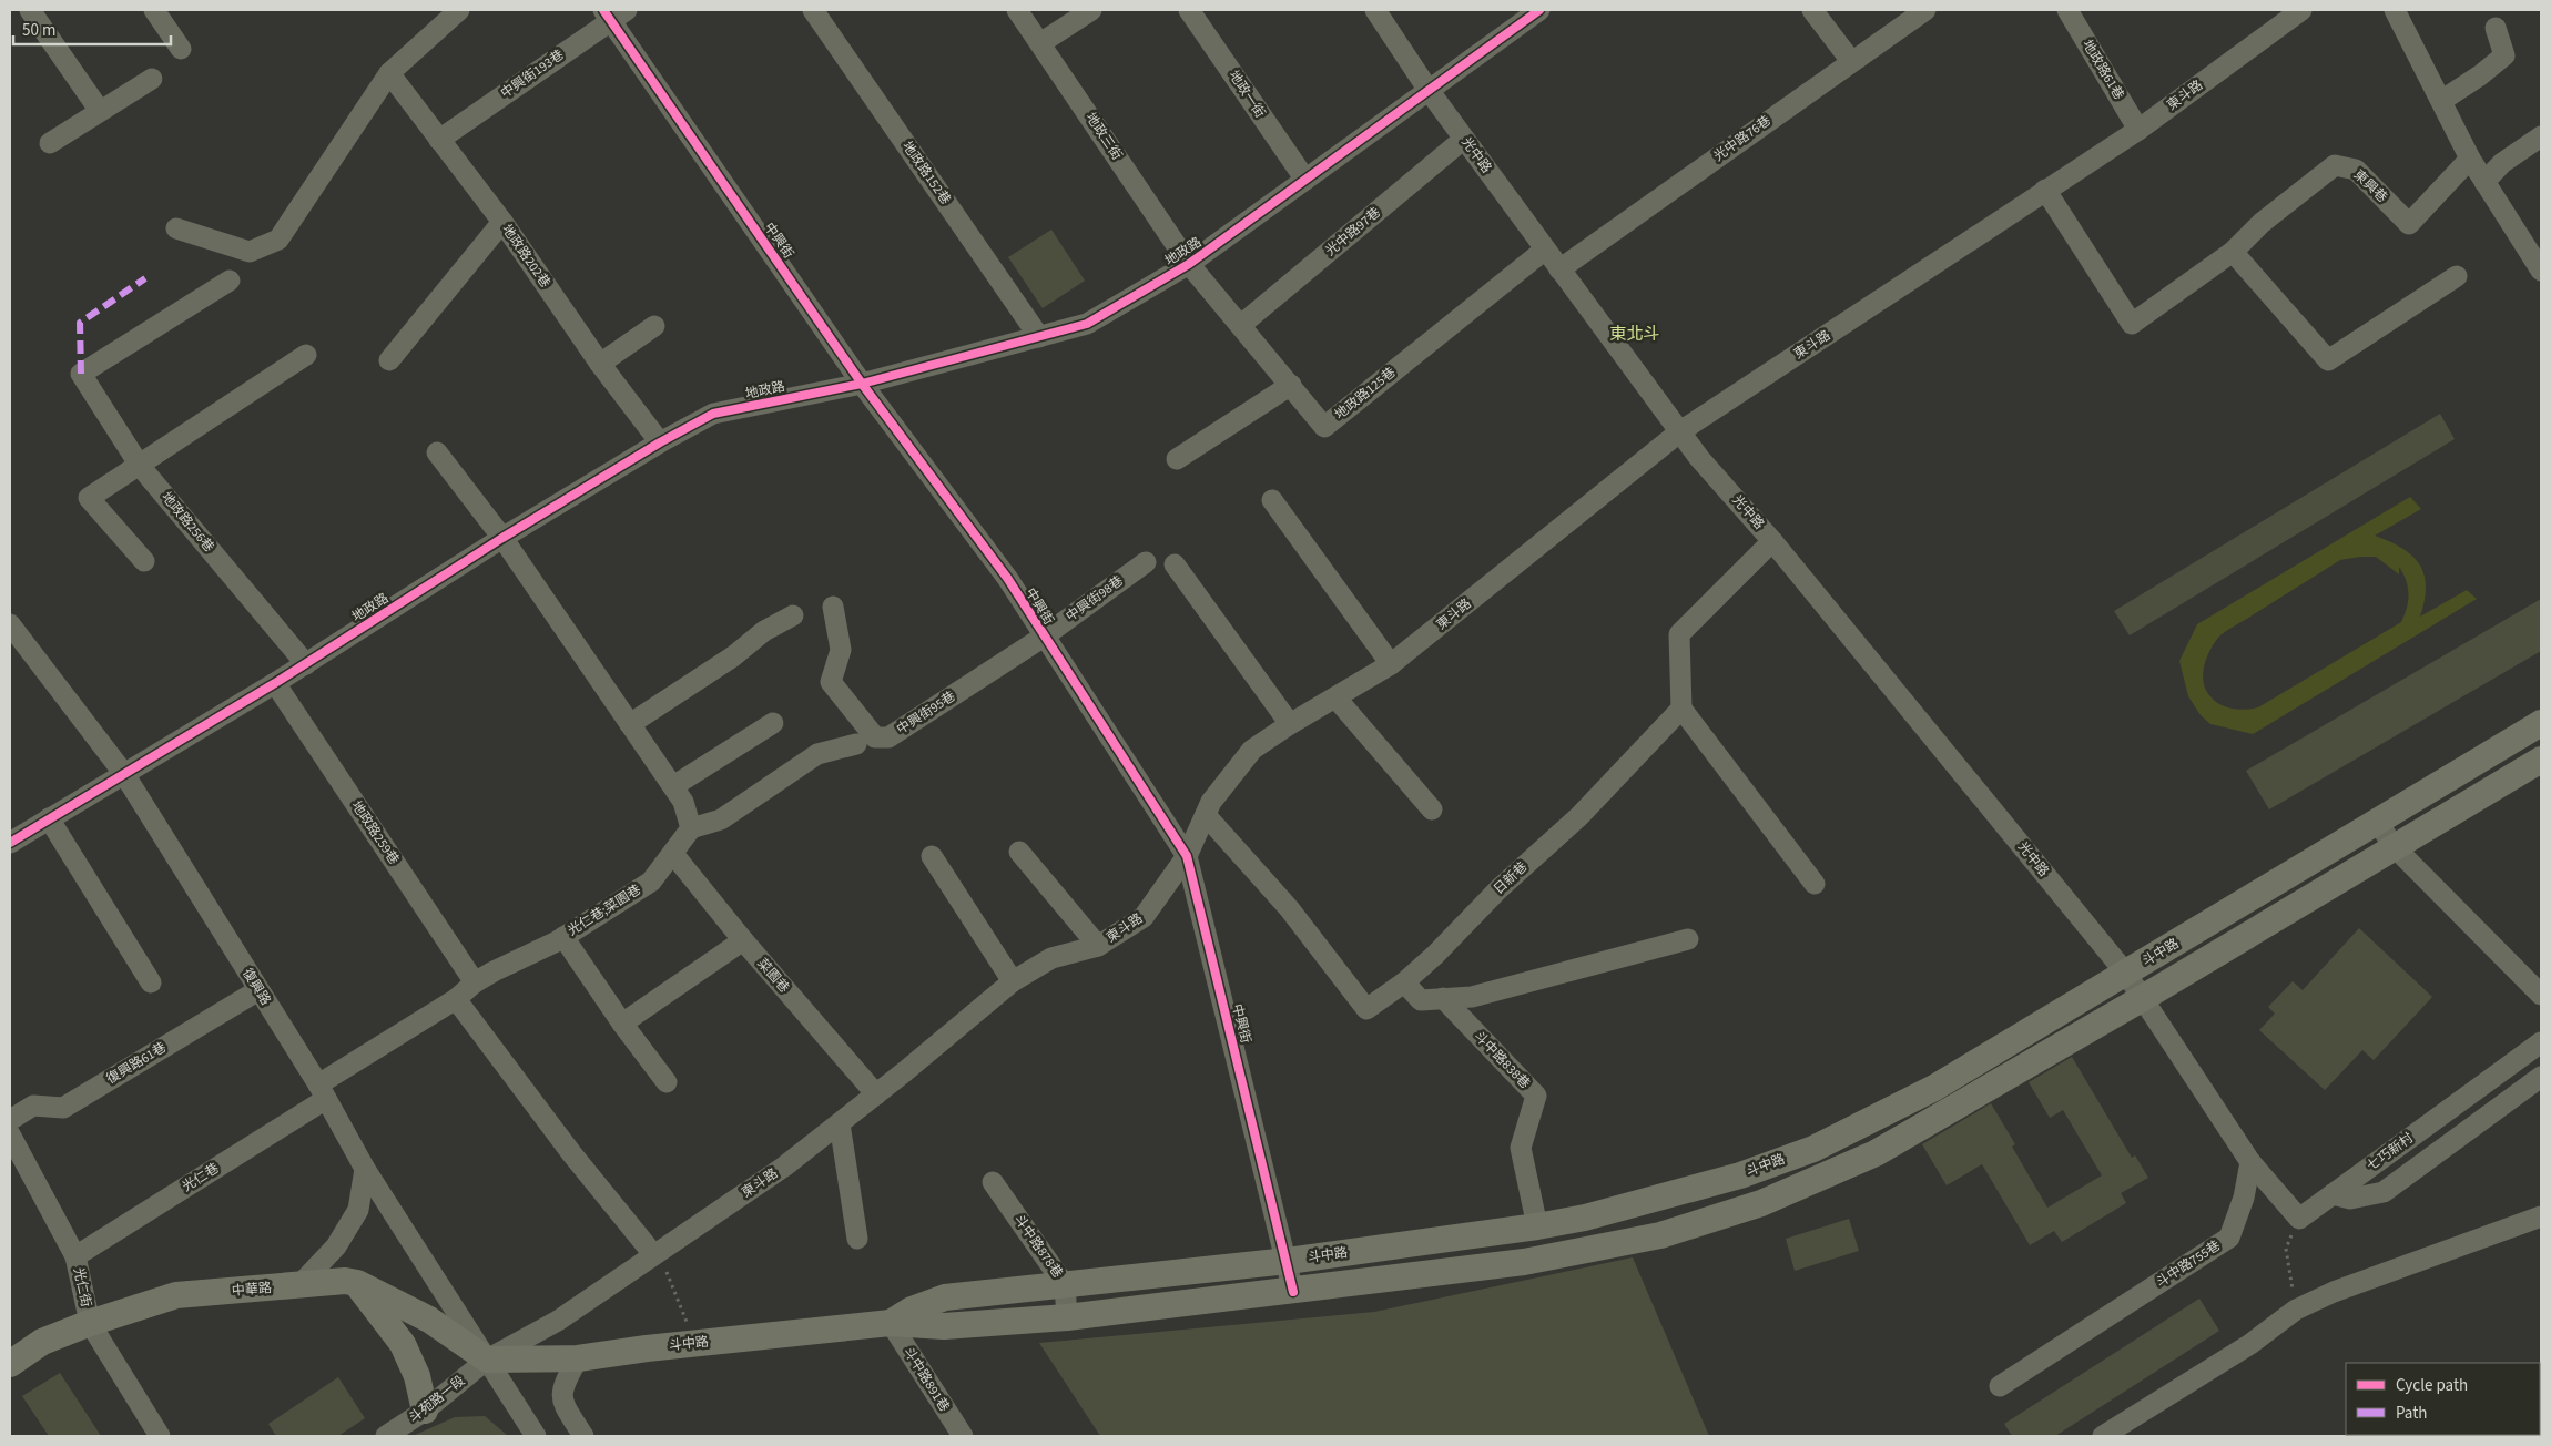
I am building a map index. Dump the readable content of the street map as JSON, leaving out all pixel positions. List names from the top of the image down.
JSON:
{
  "streets": {
    "main road": ["斗中路", "中華路"],
    "street": [
      "地政路61巷",
      "中興街193巷",
      "地政一街",
      "東斗路",
      "地政三街",
      "光中路76巷",
      "光中路",
      "地政路152巷",
      "東興巷",
      "光中路97巷",
      "中興街",
      "地政路",
      "地政路202巷",
      "地政路125巷",
      "地政路256巷",
      "中興街98巷",
      "中興街95巷",
      "地政路259巷",
      "日新巷",
      "光仁巷;菜園巷",
      "菜園巷",
      "復興路",
      "斗中路838巷",
      "復興路61巷",
      "七巧新村",
      "光仁巷",
      "斗中路878巷",
      "斗中路755巷",
      "光仁街",
      "斗中路891巷",
      "斗苑路一段"
    ]
  },
  "crossings": [
    ["地政路61巷", "東斗路"],
    ["中興街193巷", "中興街"],
    ["中興街193巷", "地政路202巷"],
    ["地政一街", "地政路"],
    ["東斗路", "光中路"],
    ["東斗路", "東興巷"],
    ["東斗路", "中興街"],
    ["東斗路", "日新巷"],
    ["東斗路", "斗中路"],
    ["東斗路", "菜園巷"],
    ["東斗路", "復興路"],
    ["東斗路", "中華路"],
    ["東斗路", "斗苑路一段"],
    ["地政三街", "地政路"],
    ["地政三街", "地政路125巷"],
    ["光中路76巷", "光中路"],
    ["光中路", "光中路97巷"],
    ["光中路", "地政路"],
    ["光中路", "地政路125巷"],
    ["光中路", "斗中路"],
    ["地政路152巷", "地政路"],
    ["光中路97巷", "地政路125巷"],
    ["中興街", "地政路"],
    ["中興街", "中興街98巷"],
    ["中興街", "中興街95巷"],
    ["中興街", "斗中路"],
    ["地政路", "地政路202巷"],
    ["地政路", "地政路125巷"],
    ["地政路", "地政路256巷"],
    ["地政路", "地政路259巷"],
    ["地政路", "復興路"],
    ["中興街98巷", "中興街95巷"],
    ["地政路259巷", "光仁巷;菜園巷"],
    ["光仁巷;菜園巷", "菜園巷"],
    ["光仁巷;菜園巷", "復興路"],
    ["光仁巷;菜園巷", "光仁巷"],
    ["斗中路", "復興路"],
    ["斗中路", "斗中路838巷"],
    ["斗中路", "斗中路878巷"],
    ["斗中路", "中華路"],
    ["斗中路", "斗中路891巷"],
    ["斗中路", "斗苑路一段"],
    ["復興路", "復興路61巷"],
    ["復興路", "光仁巷"],
    ["復興路", "中華路"],
    ["復興路", "斗苑路一段"],
    ["光仁巷", "光仁街"],
    ["光仁街", "中華路"],
    ["中華路", "斗苑路一段"]
  ],
  "districts": ["東北斗"],
  "legend": ["Cycle path", "Path"],
  "scale_bar": "50 m"
}
